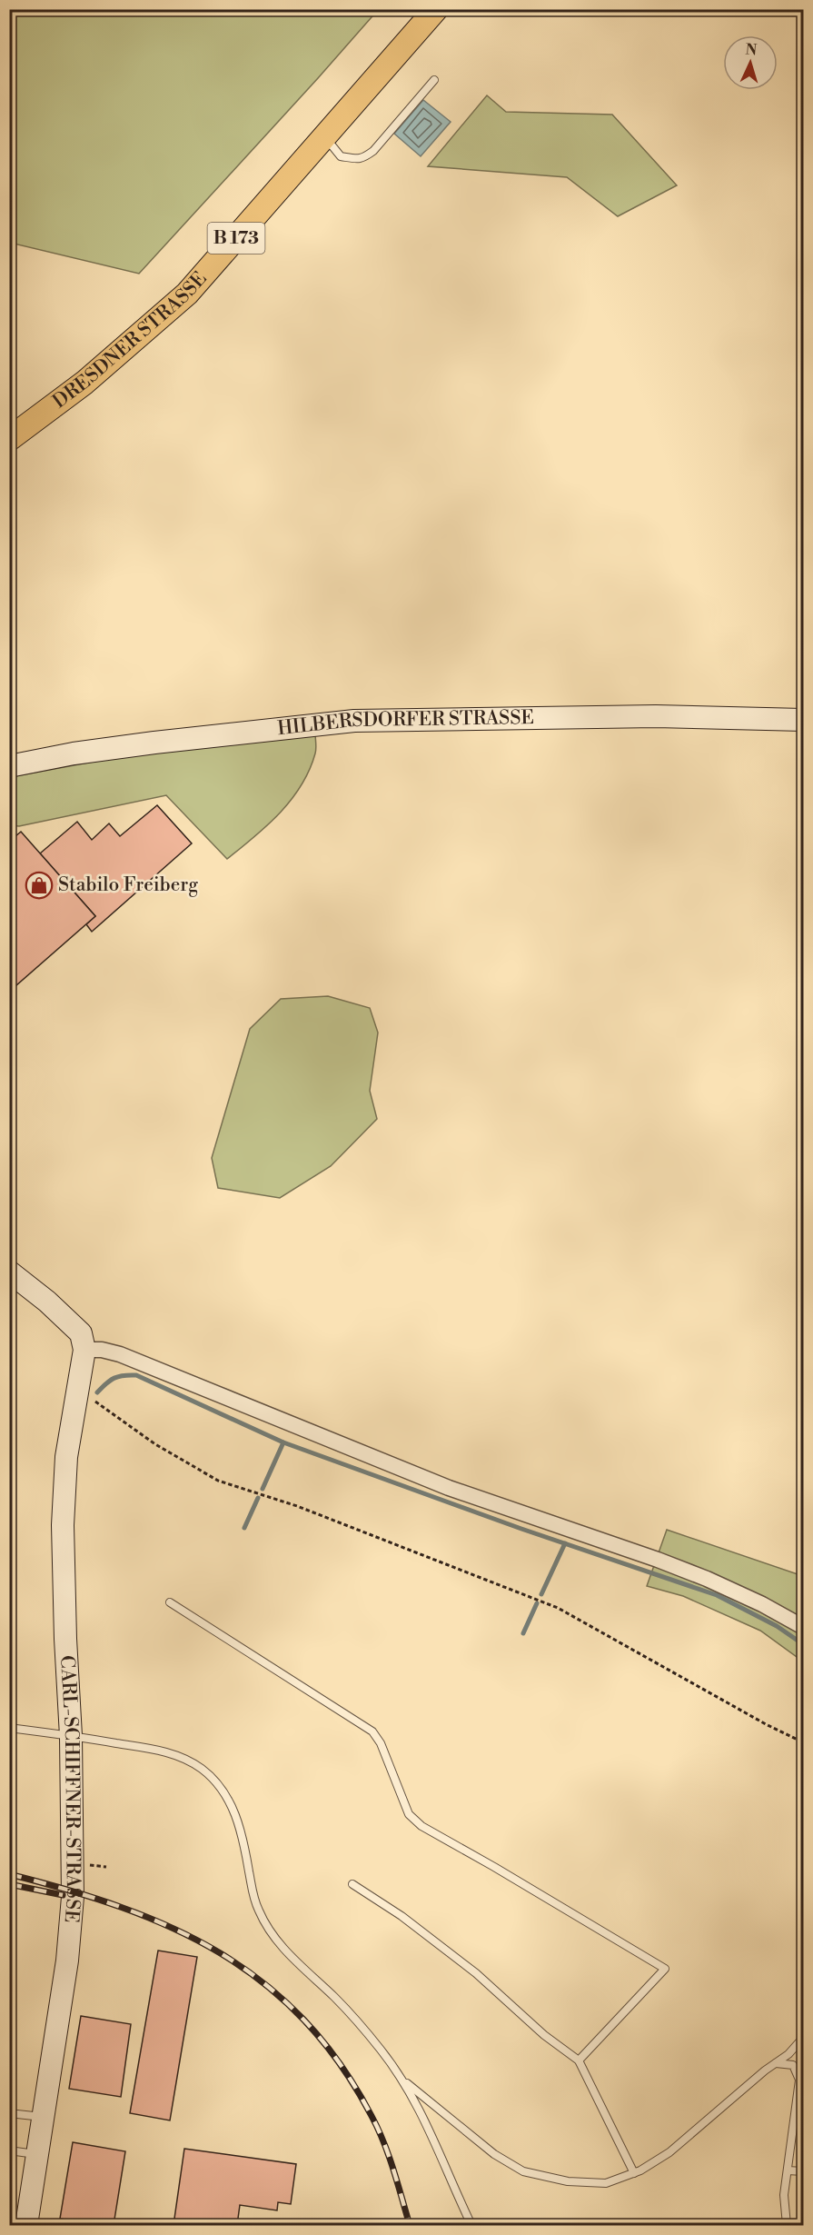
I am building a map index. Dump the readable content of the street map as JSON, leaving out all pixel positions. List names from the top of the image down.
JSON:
{
  "streets": {
    "main road": [
      "B 173",
      "DRESDNER STRASSE",
      "HILBERSDORFER STRASSE",
      "CARL-SCHIFFNER-STRASSE"
    ]
  },
  "places": {
    "shop": ["Stabilo Freiberg"]
  },
  "north": "top"
}
